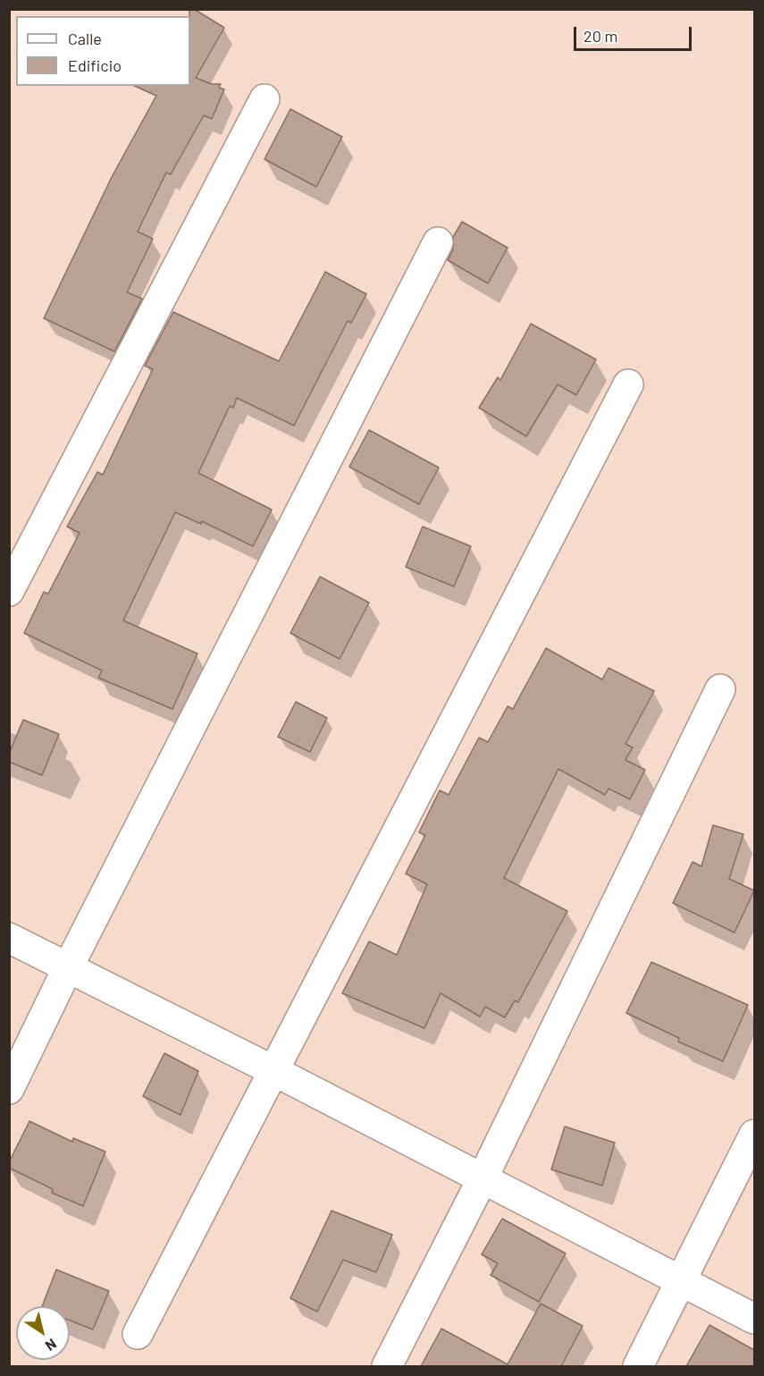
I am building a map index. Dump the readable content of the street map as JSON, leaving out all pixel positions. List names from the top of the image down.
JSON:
{
  "legend": ["Calle", "Edificio"],
  "scale_bar": "20 m",
  "north": "bottom right"
}
